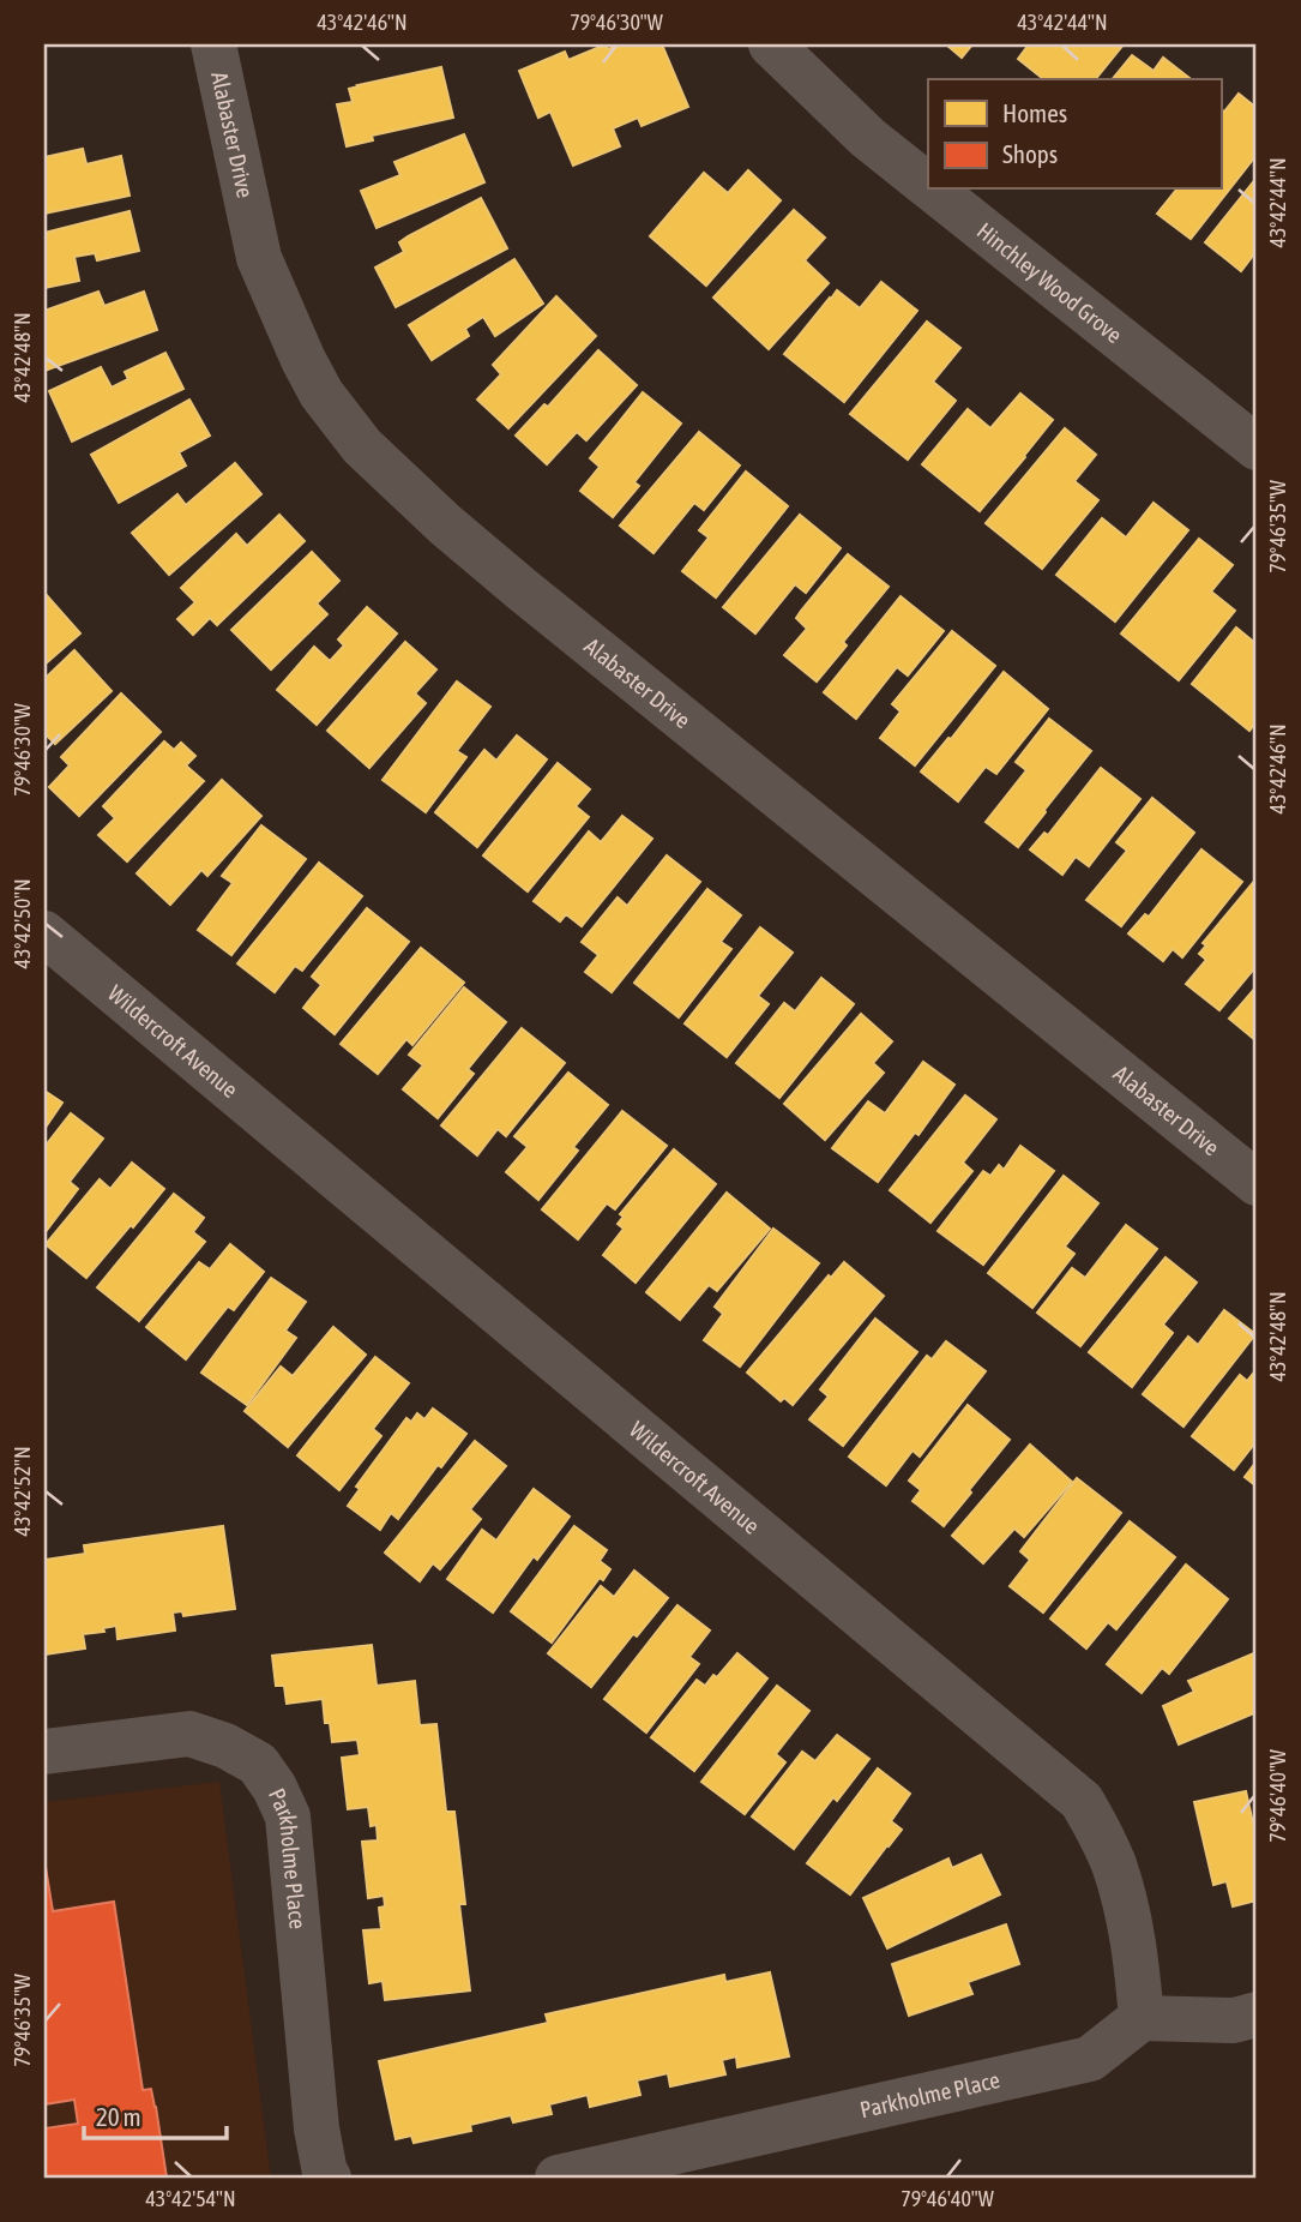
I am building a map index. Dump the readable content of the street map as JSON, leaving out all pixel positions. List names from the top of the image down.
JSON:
{
  "streets": {
    "street": [
      "Alabaster Drive",
      "Hinchley Wood Grove",
      "Wildercroft Avenue",
      "Parkholme Place"
    ]
  },
  "crossings": [
    ["Wildercroft Avenue", "Parkholme Place"]
  ],
  "legend": ["Homes", "Shops"],
  "scale_bar": "20 m",
  "coordinates": [
    "43°42'46\"N",
    "79°46'30\"W",
    "43°42'44\"N",
    "43°42'48\"N",
    "79°46'35\"W",
    "43°42'50\"N",
    "43°42'52\"N",
    "79°46'40\"W",
    "43°42'54\"N"
  ]
}
